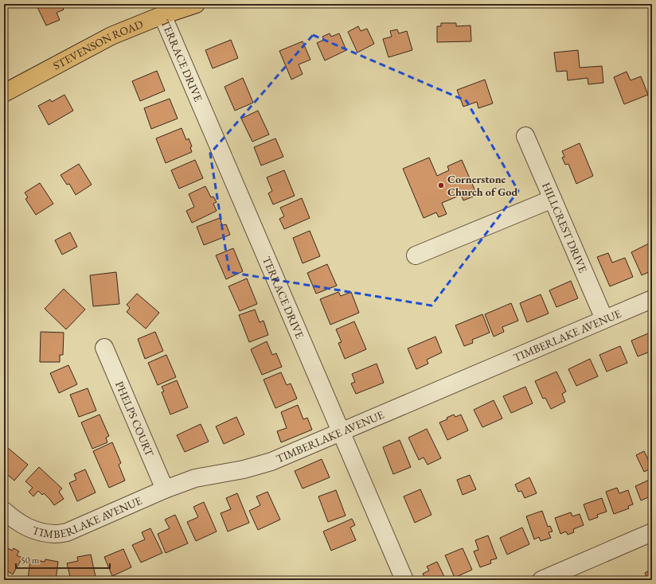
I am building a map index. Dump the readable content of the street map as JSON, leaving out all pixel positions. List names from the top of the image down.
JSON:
{
  "streets": {
    "main road": ["STEVENSON ROAD"],
    "street": [
      "TERRACE DRIVE",
      "HILLCREST DRIVE",
      "TIMBERLAKE AVENUE",
      "PHELPS COURT"
    ]
  },
  "crossings": [
    ["STEVENSON ROAD", "TERRACE DRIVE"],
    ["TERRACE DRIVE", "TIMBERLAKE AVENUE"],
    ["HILLCREST DRIVE", "TIMBERLAKE AVENUE"],
    ["TIMBERLAKE AVENUE", "PHELPS COURT"]
  ],
  "places": ["Cornerstone Church of God"],
  "scale_bar": "50 m"
}
